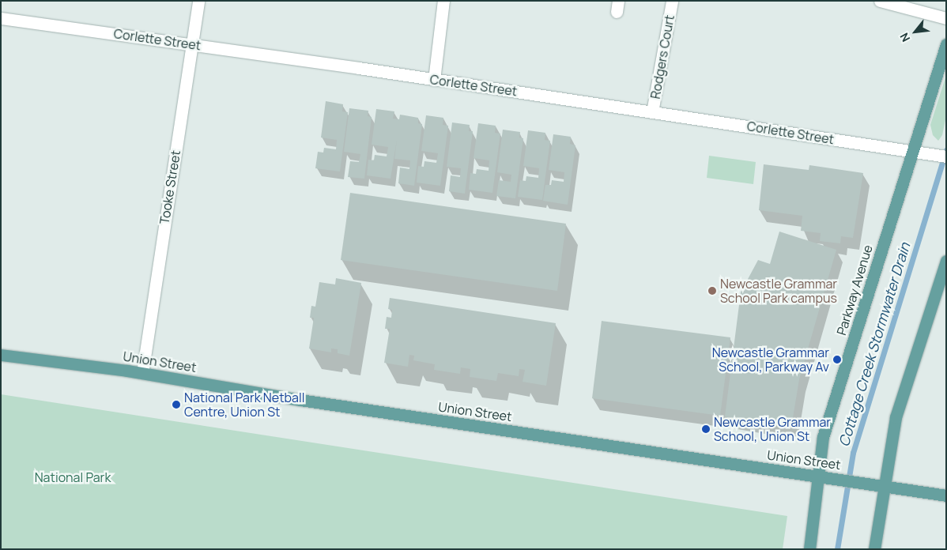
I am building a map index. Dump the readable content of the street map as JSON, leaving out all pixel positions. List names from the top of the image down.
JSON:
{
  "streets": {
    "main road": ["Parkway Avenue", "Union Street"],
    "street": ["Corlette Street", "Rodgers Court", "Tooke Street"]
  },
  "crossings": [
    ["Corlette Street", "Rodgers Court"],
    ["Corlette Street", "Tooke Street"],
    ["Corlette Street", "Parkway Avenue"],
    ["Tooke Street", "Union Street"],
    ["Parkway Avenue", "Union Street"]
  ],
  "water": ["Cottage Creek Stormwater Drain"],
  "parks": ["National Park"],
  "places": [
    "Newcastle Grammar School Park campus",
    "Newcastle Grammar School, Parkway Av",
    "National Park Netball Centre, Union St",
    "Newcastle Grammar School, Union St"
  ],
  "north": "bottom left"
}
